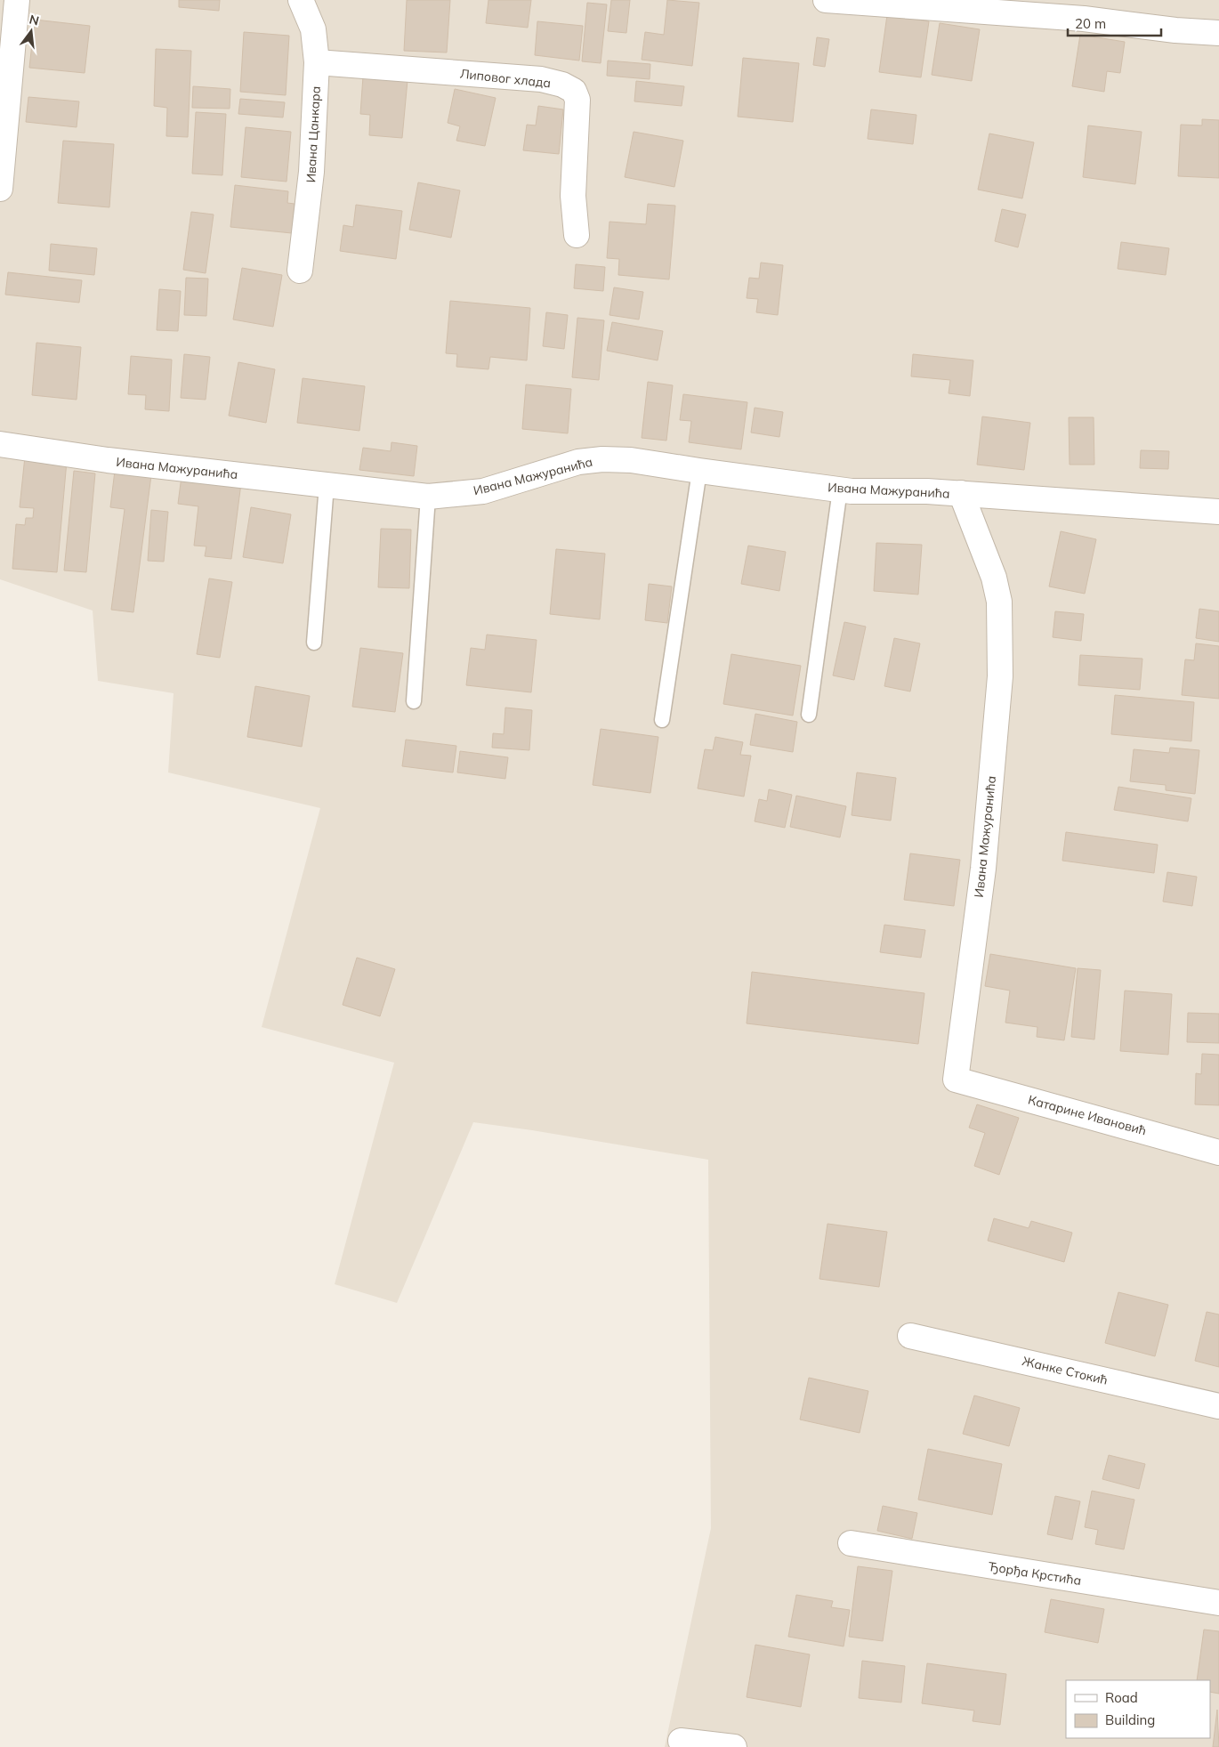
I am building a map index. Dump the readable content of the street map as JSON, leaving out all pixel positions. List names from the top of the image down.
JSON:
{
  "streets": {
    "street": [
      "Липовог хлада",
      "Ивана Цанкара",
      "Ивана Мажуранића",
      "Катарине Ивановић",
      "Жанке Стокић",
      "Ђорђа Крстића"
    ]
  },
  "crossings": [
    ["Липовог хлада", "Ивана Цанкара"],
    ["Ивана Мажуранића", "Катарине Ивановић"]
  ],
  "legend": ["Road", "Building"],
  "scale_bar": "20 m",
  "north": "top"
}
